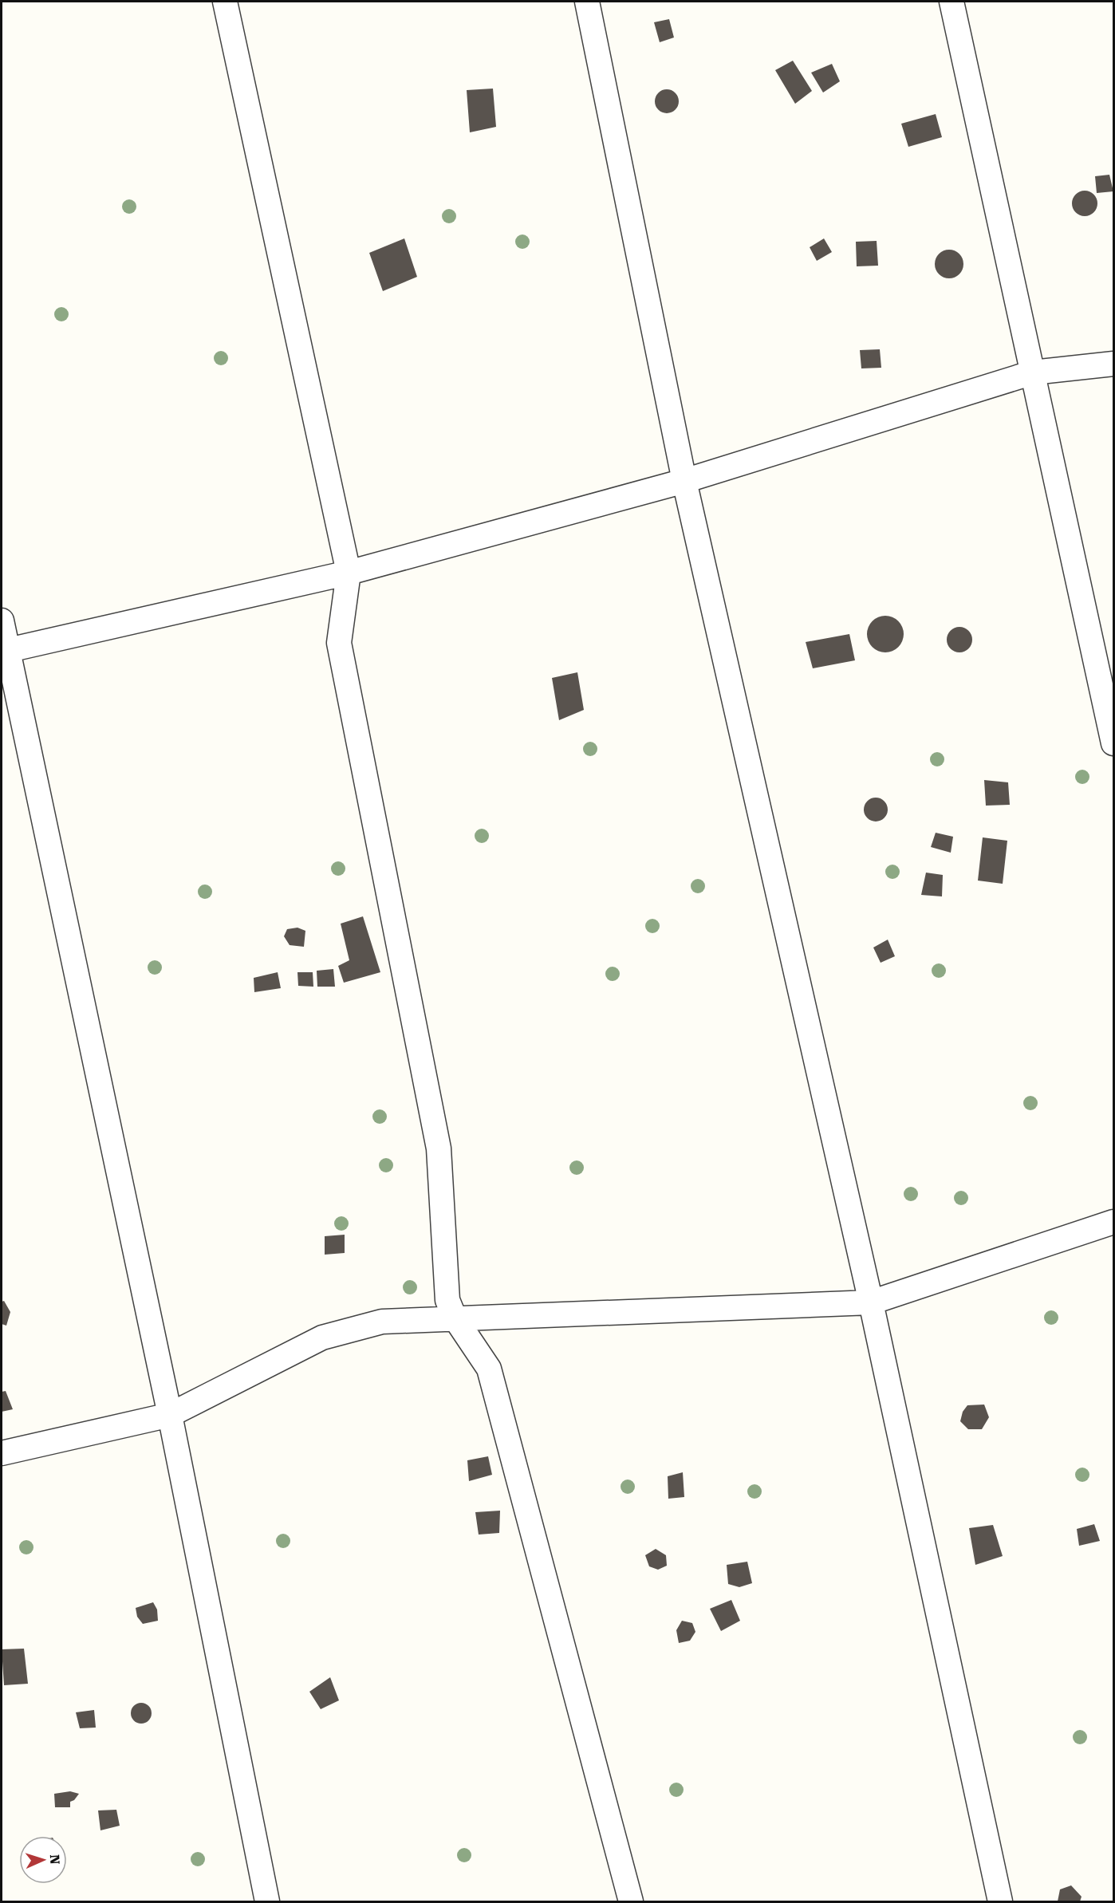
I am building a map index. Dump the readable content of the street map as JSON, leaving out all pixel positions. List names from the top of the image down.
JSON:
{
  "north": "right"
}
